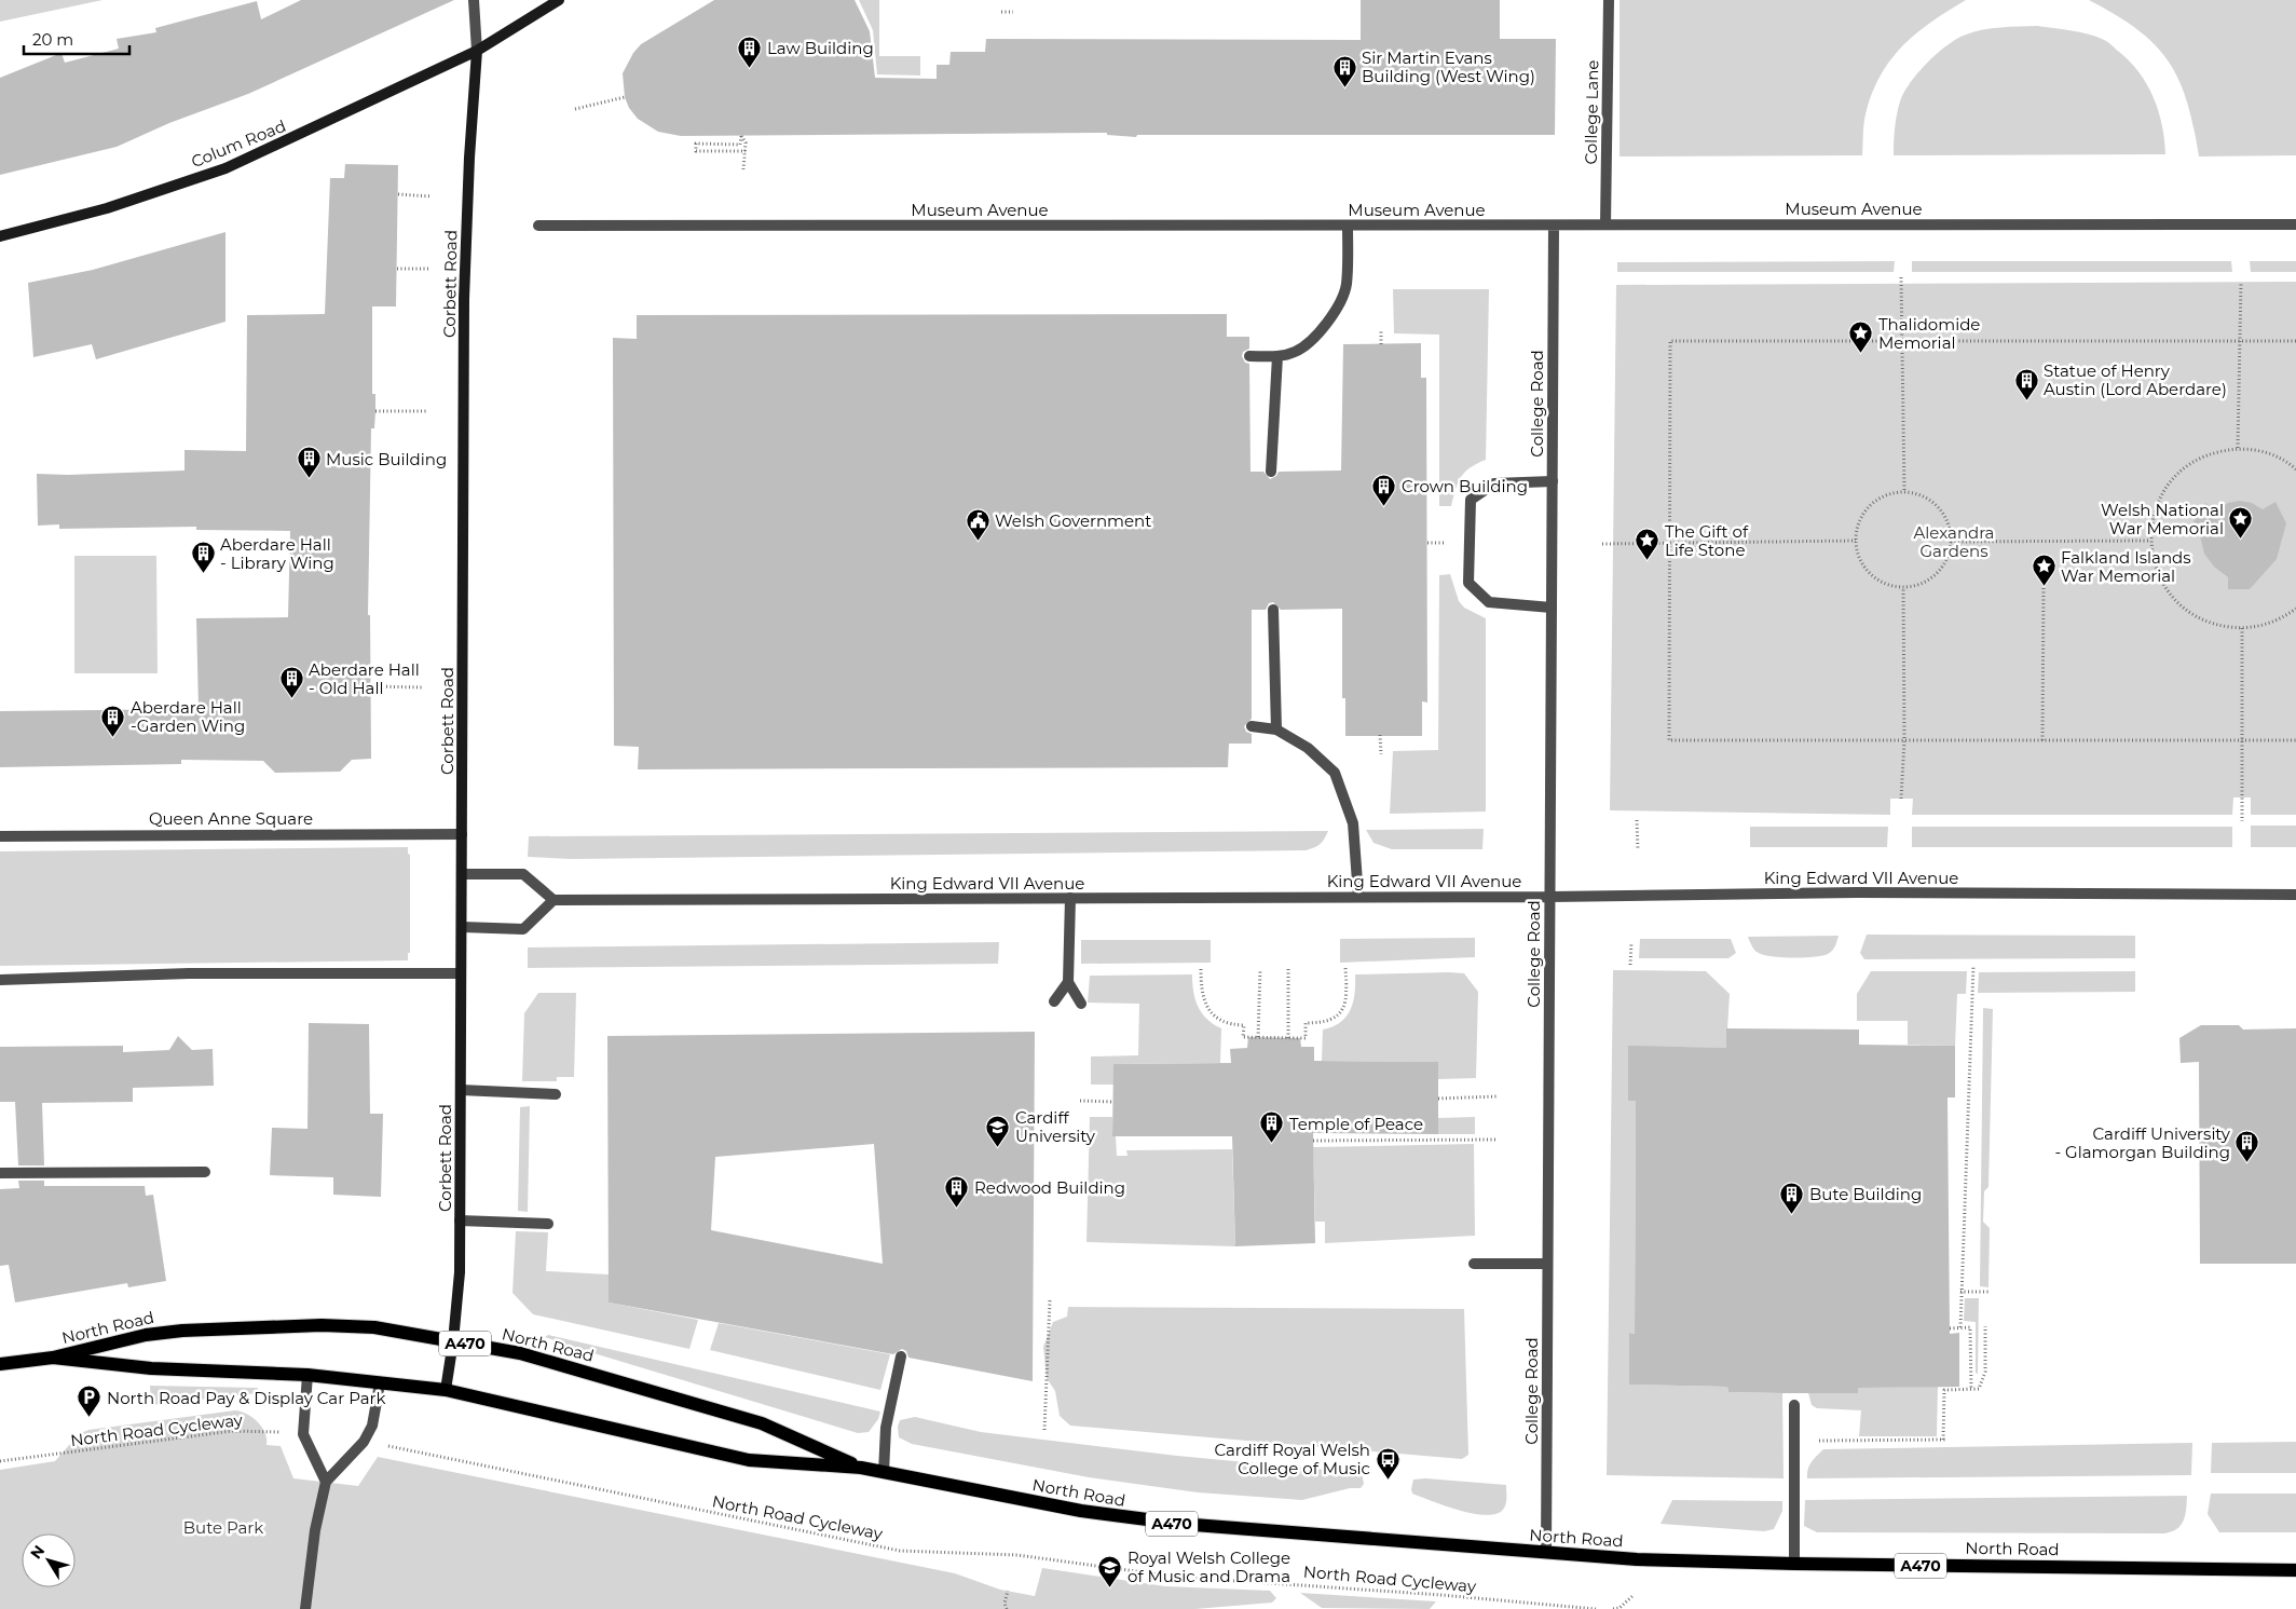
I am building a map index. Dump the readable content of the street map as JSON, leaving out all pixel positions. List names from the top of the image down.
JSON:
{
  "streets": {
    "main road": ["North Road", "A470"],
    "street": [
      "College Lane",
      "Colum Road",
      "Museum Avenue",
      "Corbett Road",
      "College Road",
      "Queen Anne Square",
      "King Edward VII Avenue"
    ],
    "path": ["North Road Cycleway"]
  },
  "crossings": [
    ["College Lane", "Museum Avenue"],
    ["Colum Road", "Corbett Road"],
    ["Museum Avenue", "College Road"],
    ["Corbett Road", "Queen Anne Square"],
    ["Corbett Road", "North Road"],
    ["College Road", "King Edward VII Avenue"],
    ["College Road", "North Road"]
  ],
  "parks": ["Alexandra Gardens", "Bute Park"],
  "places": {
    "building": [
      "Law Building",
      "Sir Martin Evans Building (West Wing)",
      "Statue of Henry Austin (Lord Aberdare)",
      "Music Building",
      "Crown Building",
      "Aberdare Hall - Library Wing",
      "Aberdare Hall - Old Hall",
      "Aberdare Hall -Garden Wing",
      "Temple of Peace",
      "Cardiff University - Glamorgan Building",
      "Redwood Building",
      "Bute Building"
    ],
    "place": [
      "Thalidomide Memorial",
      "Welsh National War Memorial",
      "The Gift of Life Stone",
      "Falkland Islands War Memorial"
    ],
    "public building": ["Welsh Government"],
    "school or university": ["Cardiff University", "Royal Welsh College of Music and Drama"],
    "parking": ["North Road Pay & Display Car Park"],
    "bus stop": ["Cardiff Royal Welsh College of Music"]
  },
  "scale_bar": "20 m",
  "north": "top left"
}
